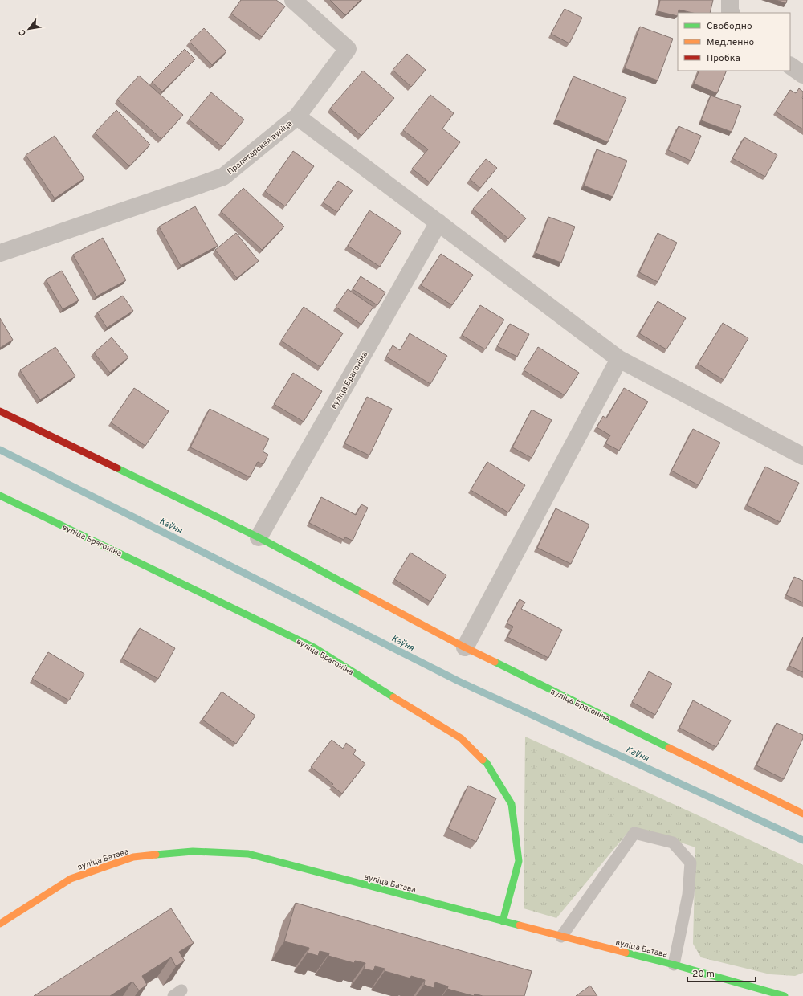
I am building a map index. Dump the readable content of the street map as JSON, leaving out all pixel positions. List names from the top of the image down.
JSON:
{
  "streets": {
    "street": ["Пралетарская вуліца", "вуліца Брагоніна", "вуліца Батава"]
  },
  "crossings": [
    ["вуліца Брагоніна", "вуліца Батава"]
  ],
  "water": ["Каўня"],
  "legend": ["Свободно", "Медленно", "Пробка"],
  "scale_bar": "20 m",
  "north": "bottom left"
}
